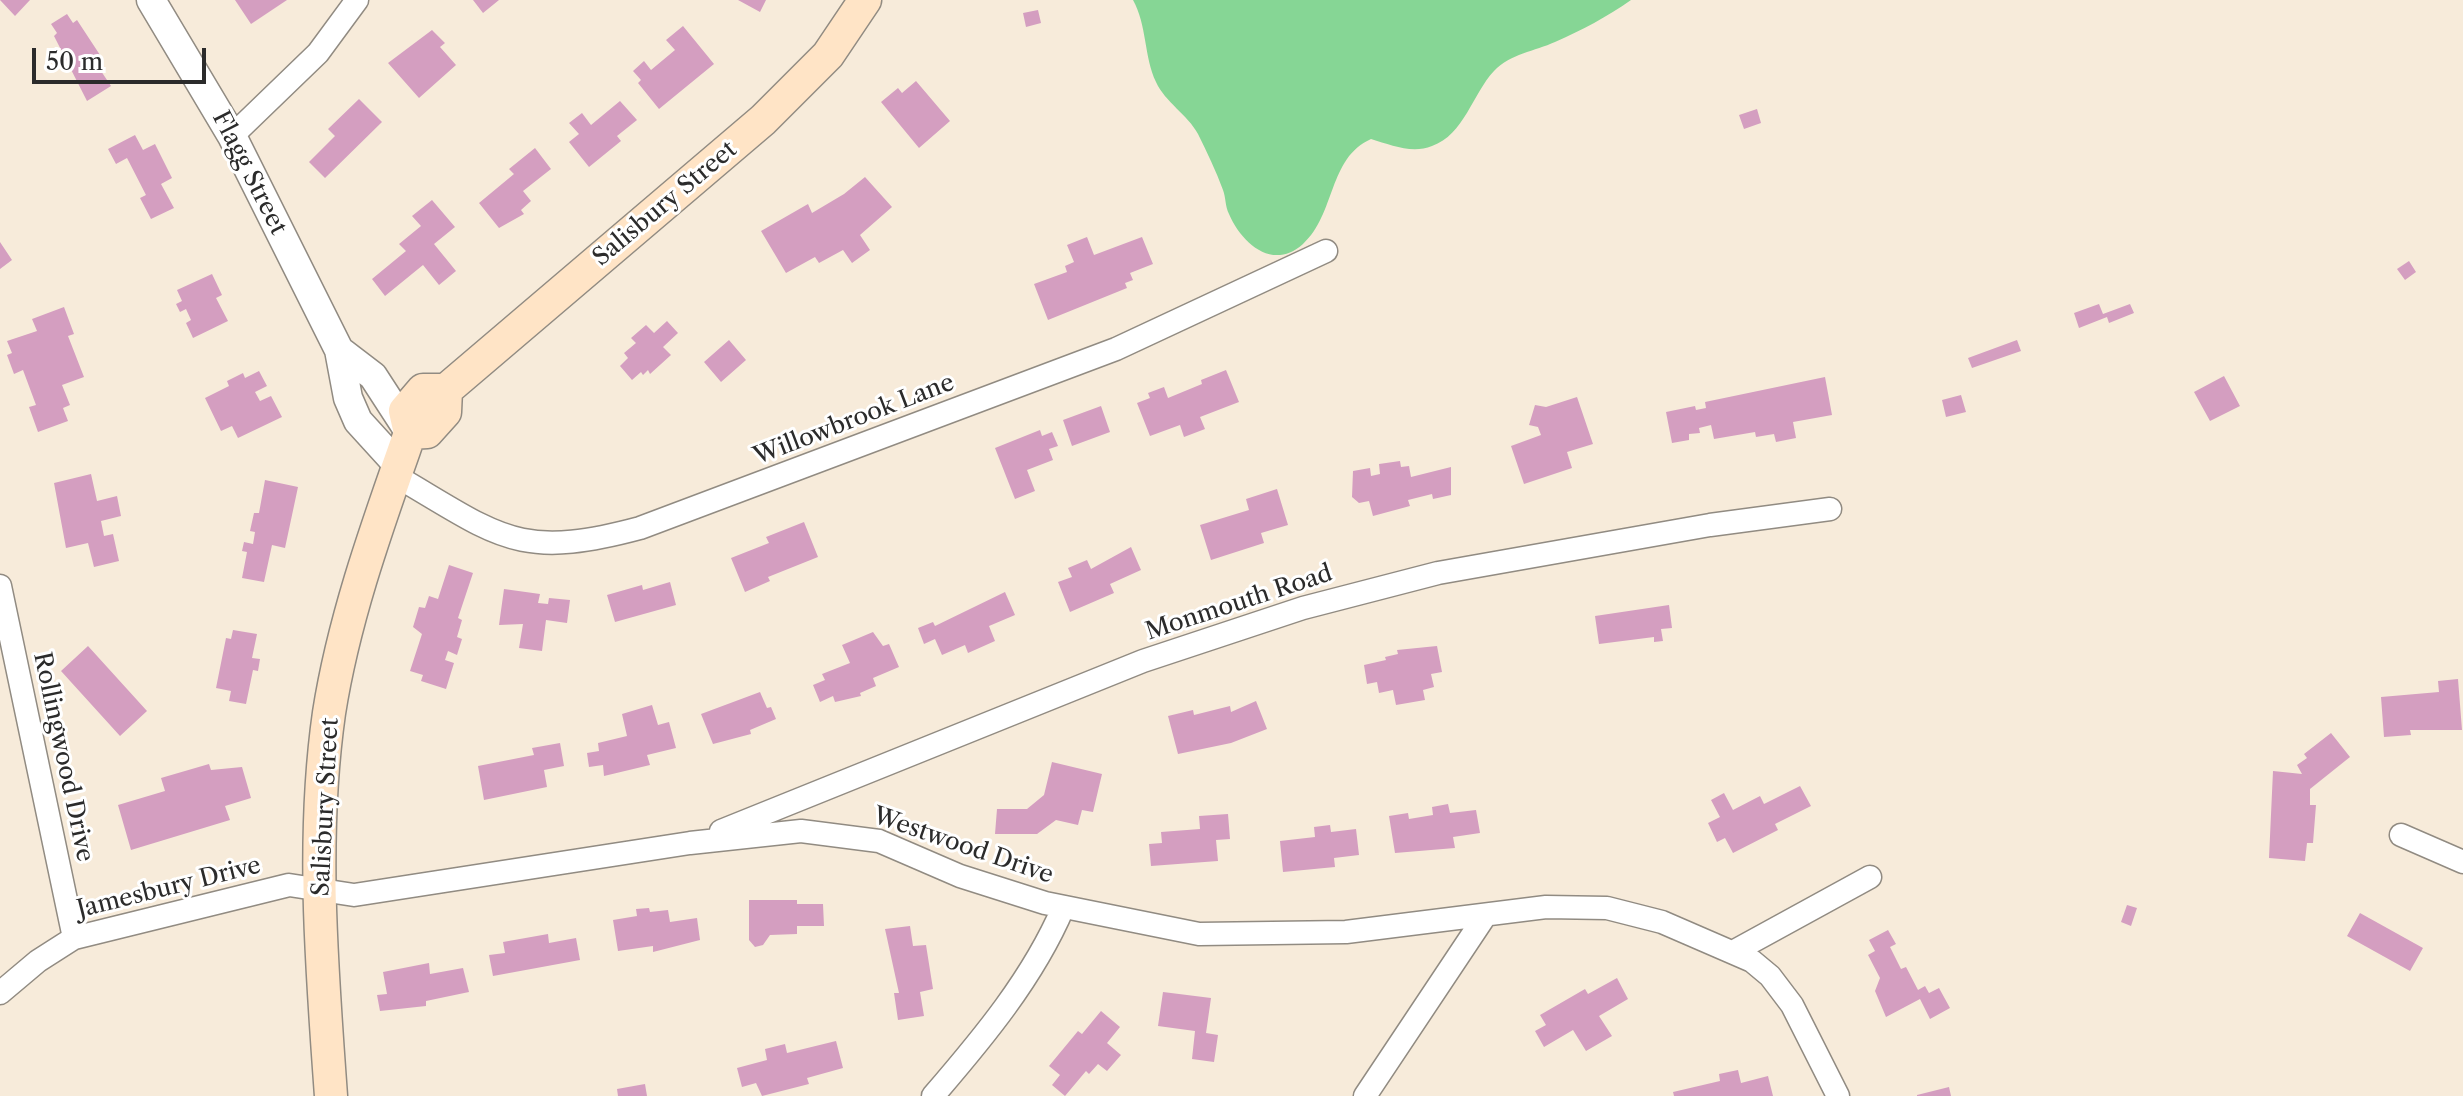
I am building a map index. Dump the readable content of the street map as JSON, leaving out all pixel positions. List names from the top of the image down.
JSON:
{
  "streets": {
    "main road": ["Salisbury Street"],
    "street": [
      "Flagg Street",
      "Willowbrook Lane",
      "Monmouth Road",
      "Rollingwood Drive",
      "Westwood Drive",
      "Jamesbury Drive"
    ]
  },
  "crossings": [
    ["Flagg Street", "Salisbury Street"],
    ["Flagg Street", "Willowbrook Lane"],
    ["Salisbury Street", "Willowbrook Lane"],
    ["Salisbury Street", "Westwood Drive"],
    ["Salisbury Street", "Jamesbury Drive"],
    ["Monmouth Road", "Westwood Drive"],
    ["Rollingwood Drive", "Jamesbury Drive"],
    ["Westwood Drive", "Jamesbury Drive"]
  ],
  "scale_bar": "50 m"
}
